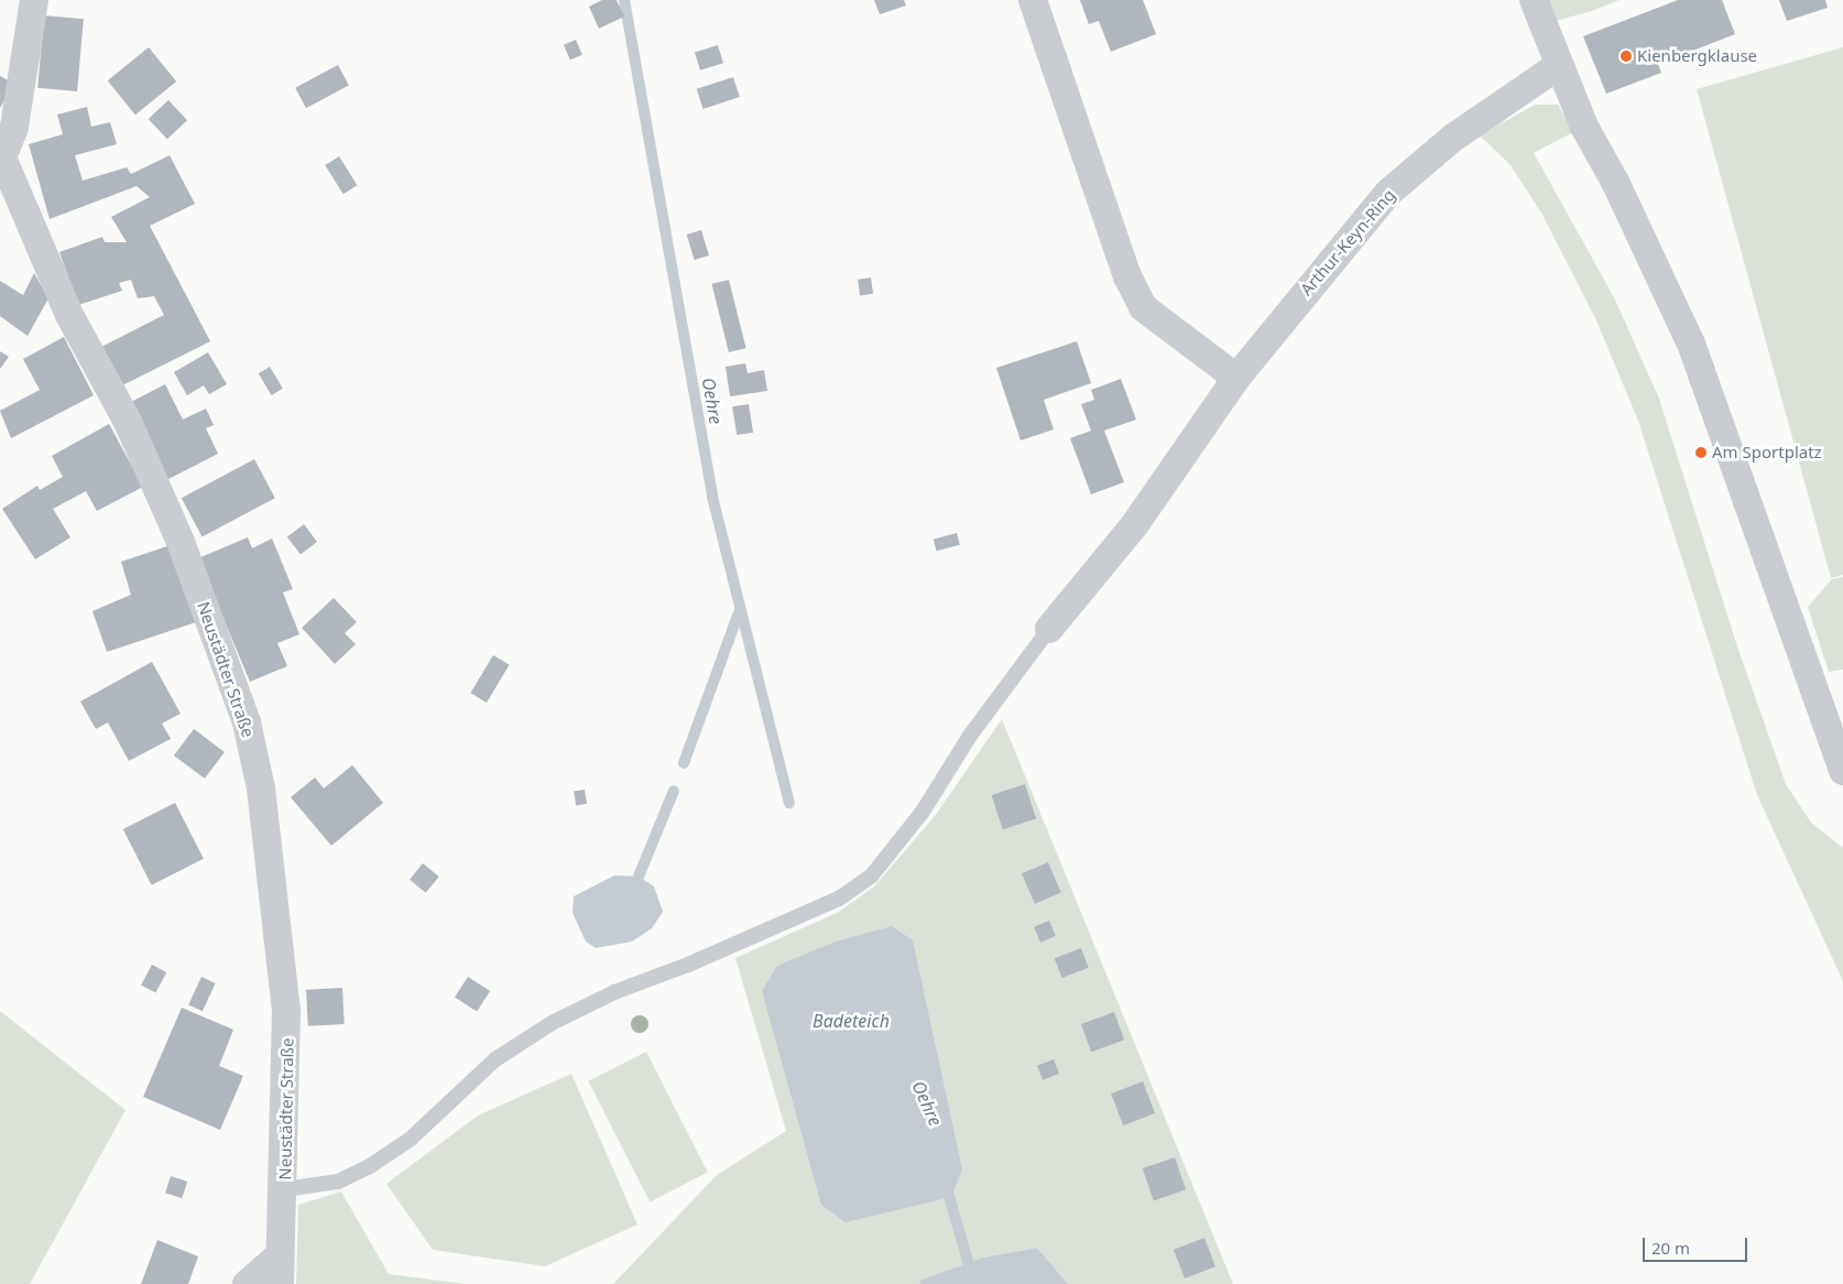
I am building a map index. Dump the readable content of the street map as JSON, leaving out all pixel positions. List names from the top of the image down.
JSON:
{
  "streets": {
    "street": ["Arthur-Keyn-Ring", "Neustädter Straße"]
  },
  "water": ["Oehre", "Badeteich"],
  "places": ["Kienbergklause", "Am Sportplatz"],
  "scale_bar": "20 m"
}
